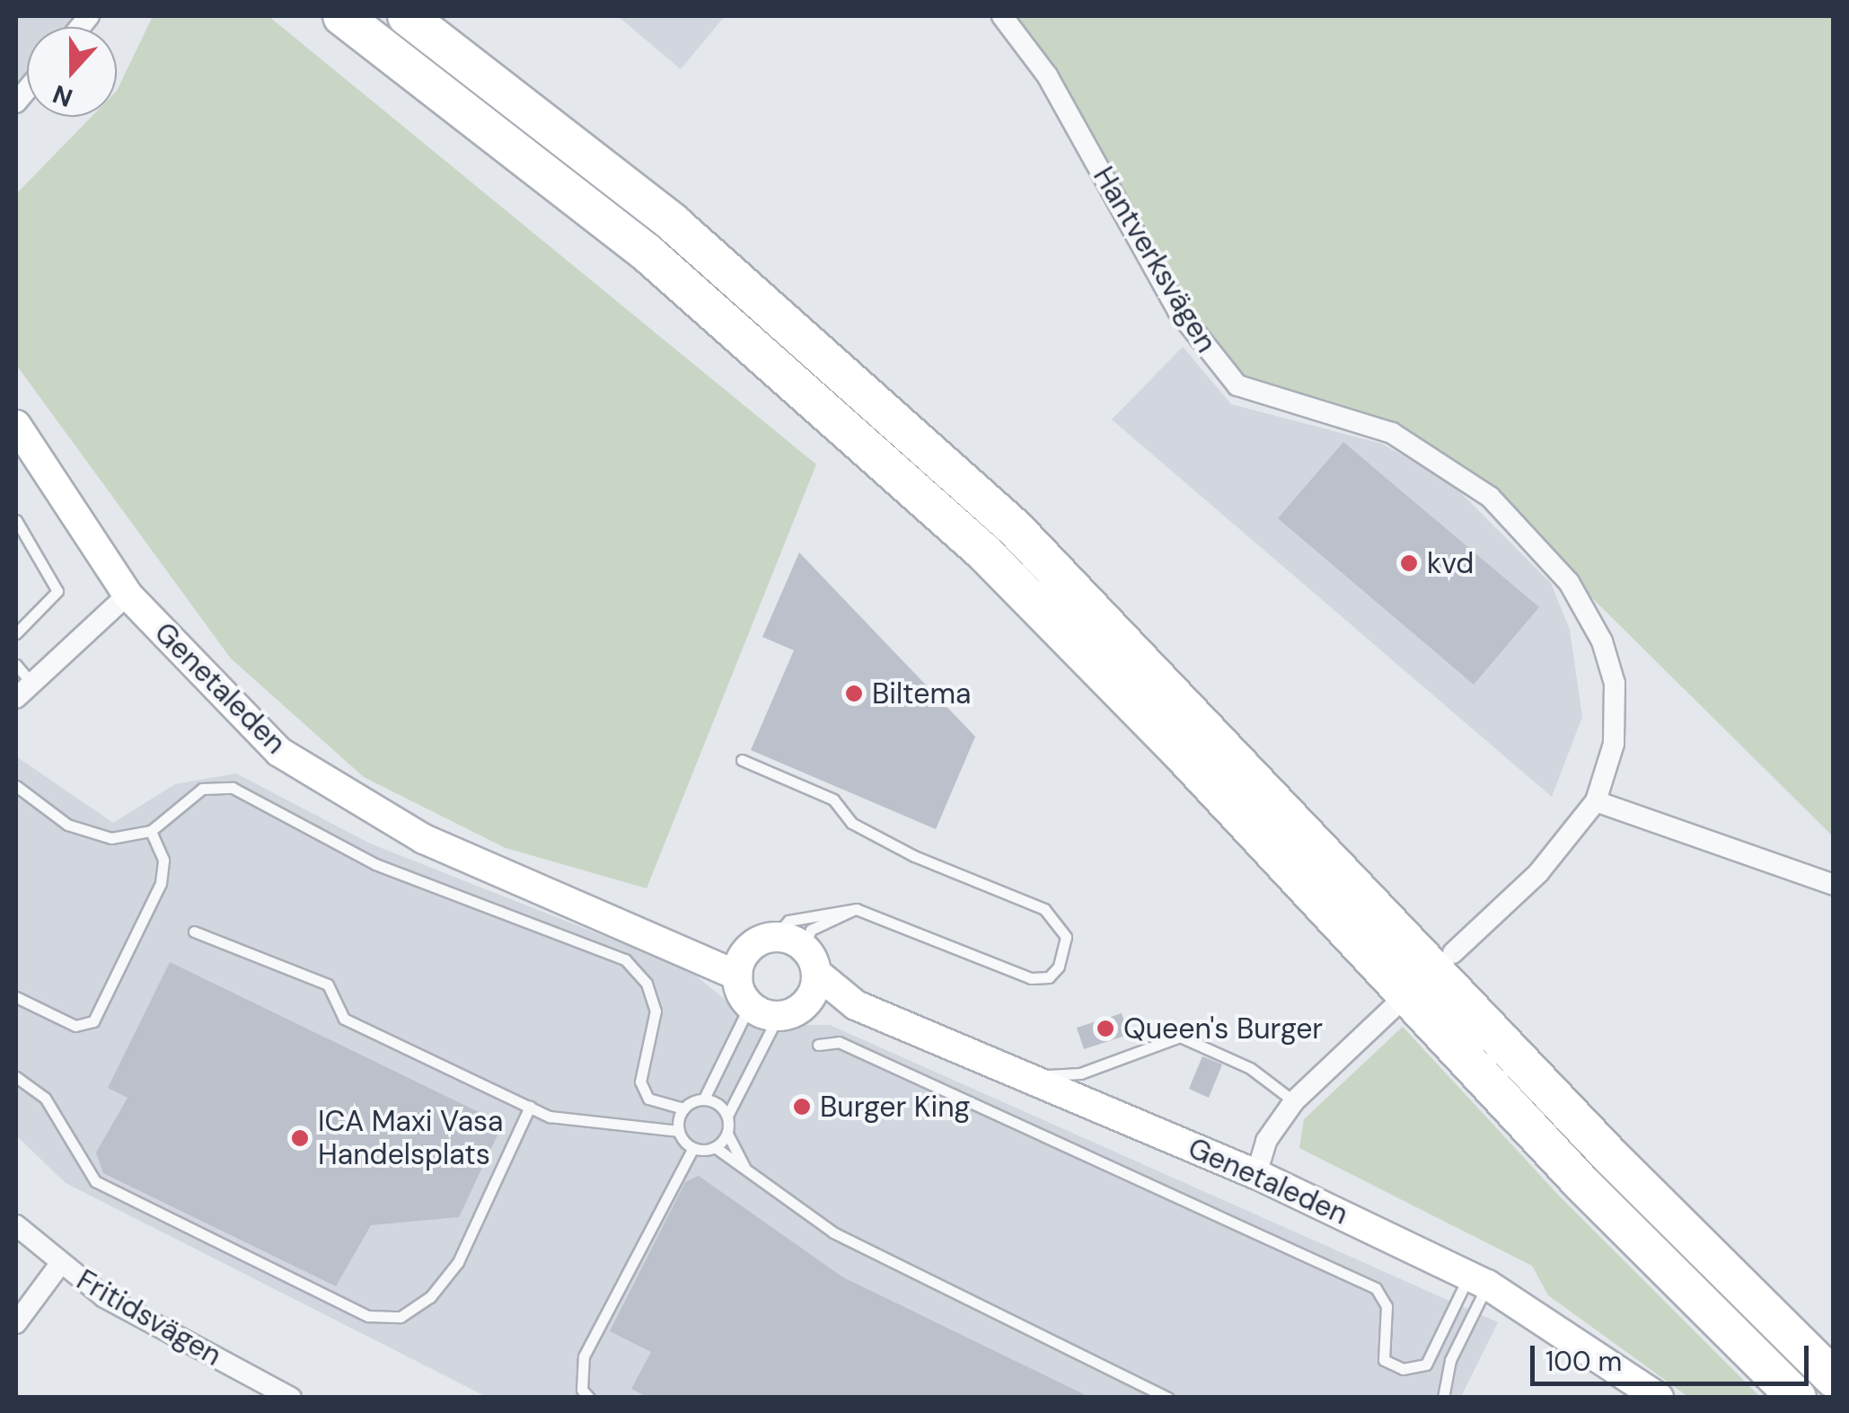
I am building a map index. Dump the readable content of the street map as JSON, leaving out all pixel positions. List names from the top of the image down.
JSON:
{
  "streets": {
    "main road": ["Genetaleden"],
    "street": ["Hantverksvägen", "Fritidsvägen"]
  },
  "places": [
    "kvd",
    "Biltema",
    "Queen's Burger",
    "Burger King",
    "ICA Maxi Vasa Handelsplats"
  ],
  "scale_bar": "100 m",
  "north": "bottom"
}
